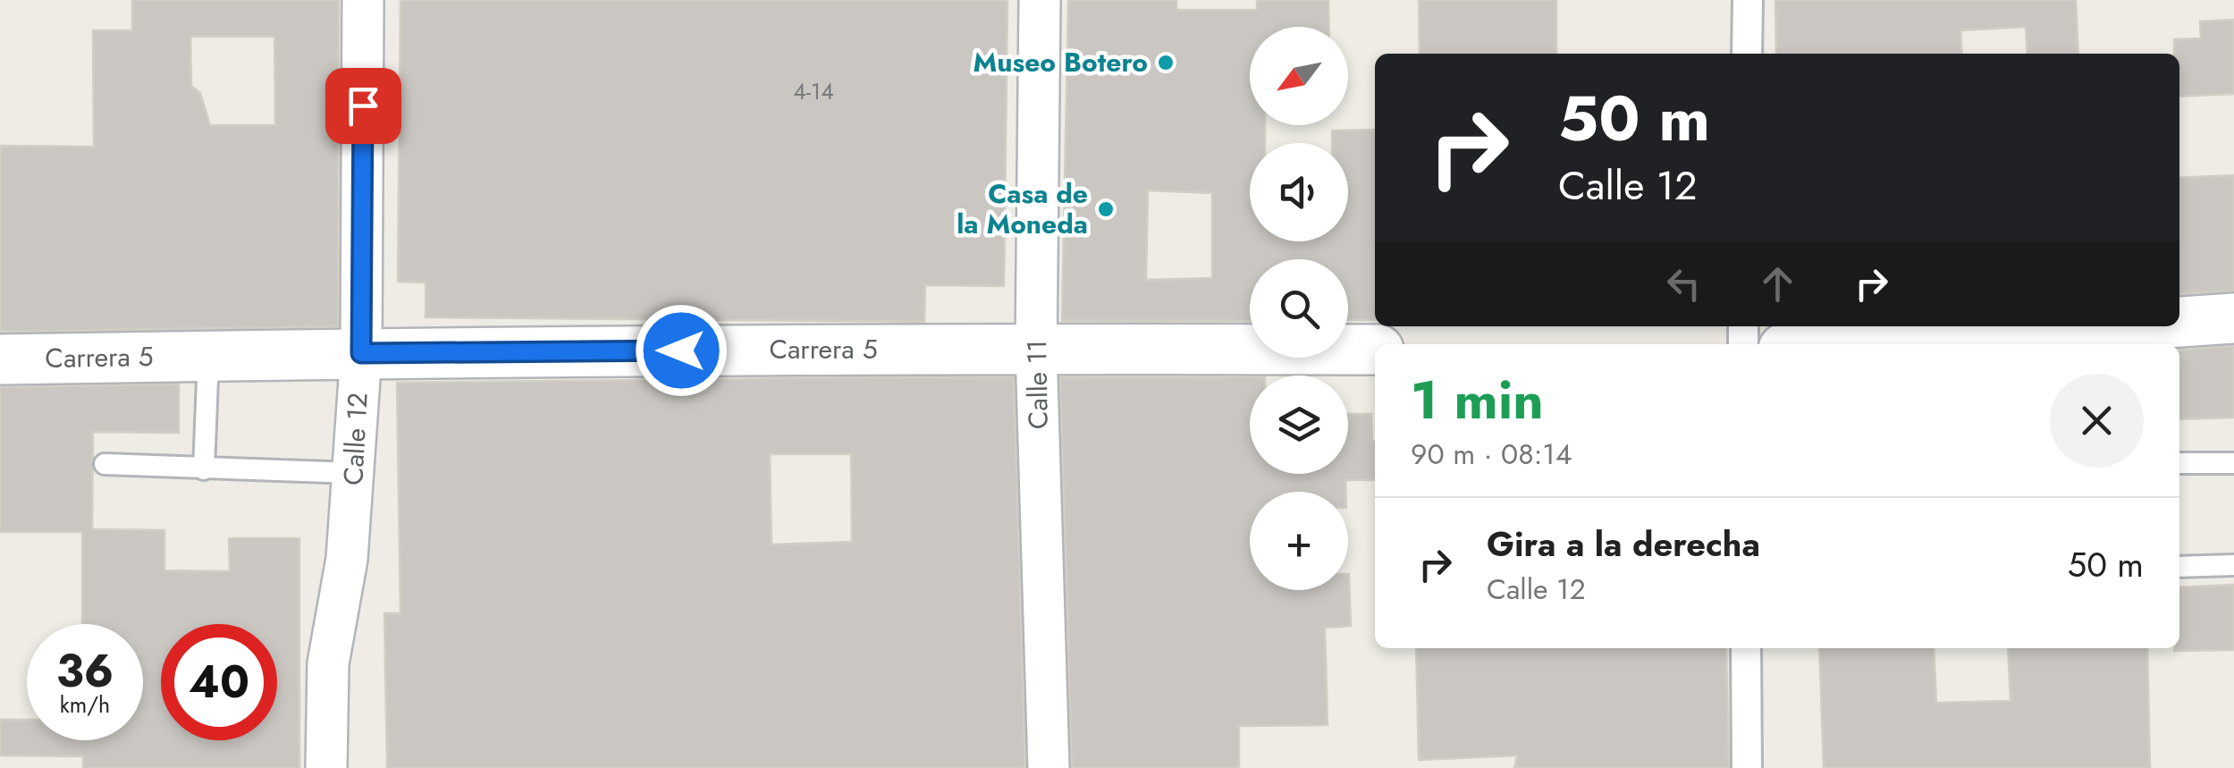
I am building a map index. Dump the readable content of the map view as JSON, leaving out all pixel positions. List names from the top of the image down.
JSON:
{
  "streets": {
    "street": ["Carrera 5", "Calle 11", "Calle 12"]
  },
  "crossings": [
    ["Carrera 5", "Calle 11"],
    ["Carrera 5", "Calle 12"]
  ],
  "places": ["Museo Botero", "Casa de la Moneda"],
  "house_numbers": ["4-14"],
  "north": "bottom left",
  "page": {
    "map_buttons": "+",
    "turn": ["50 m", "Calle 12"],
    "heading": ["1 min", "90 m · 08:14"],
    "list": [
      {
        "name": "Gira a la derecha",
        "note": "Calle 12",
        "value": "50 m"
      }
    ],
    "speed": "36 km/h",
    "limit": "40"
  }
}
